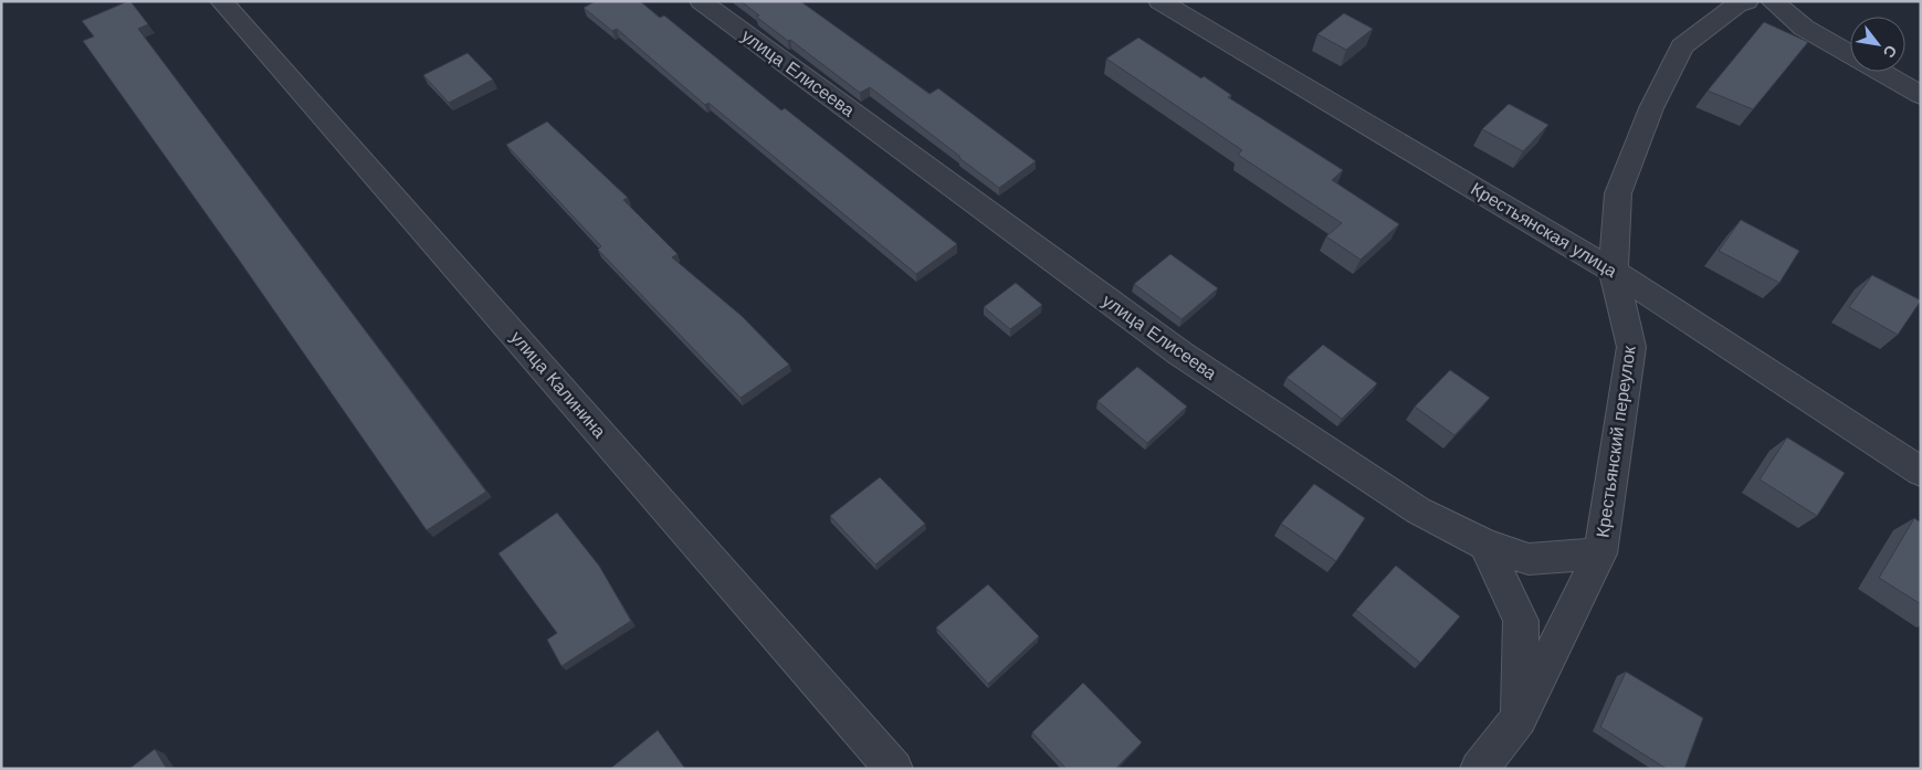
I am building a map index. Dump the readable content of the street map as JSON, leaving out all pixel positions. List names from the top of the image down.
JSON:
{
  "streets": {
    "street": [
      "улица Елисеева",
      "Крестьянская улица",
      "улица Калинина",
      "Крестьянский переулок"
    ]
  },
  "crossings": [
    ["улица Елисеева", "Крестьянский переулок"],
    ["Крестьянская улица", "Крестьянский переулок"]
  ],
  "north": "bottom right"
}
